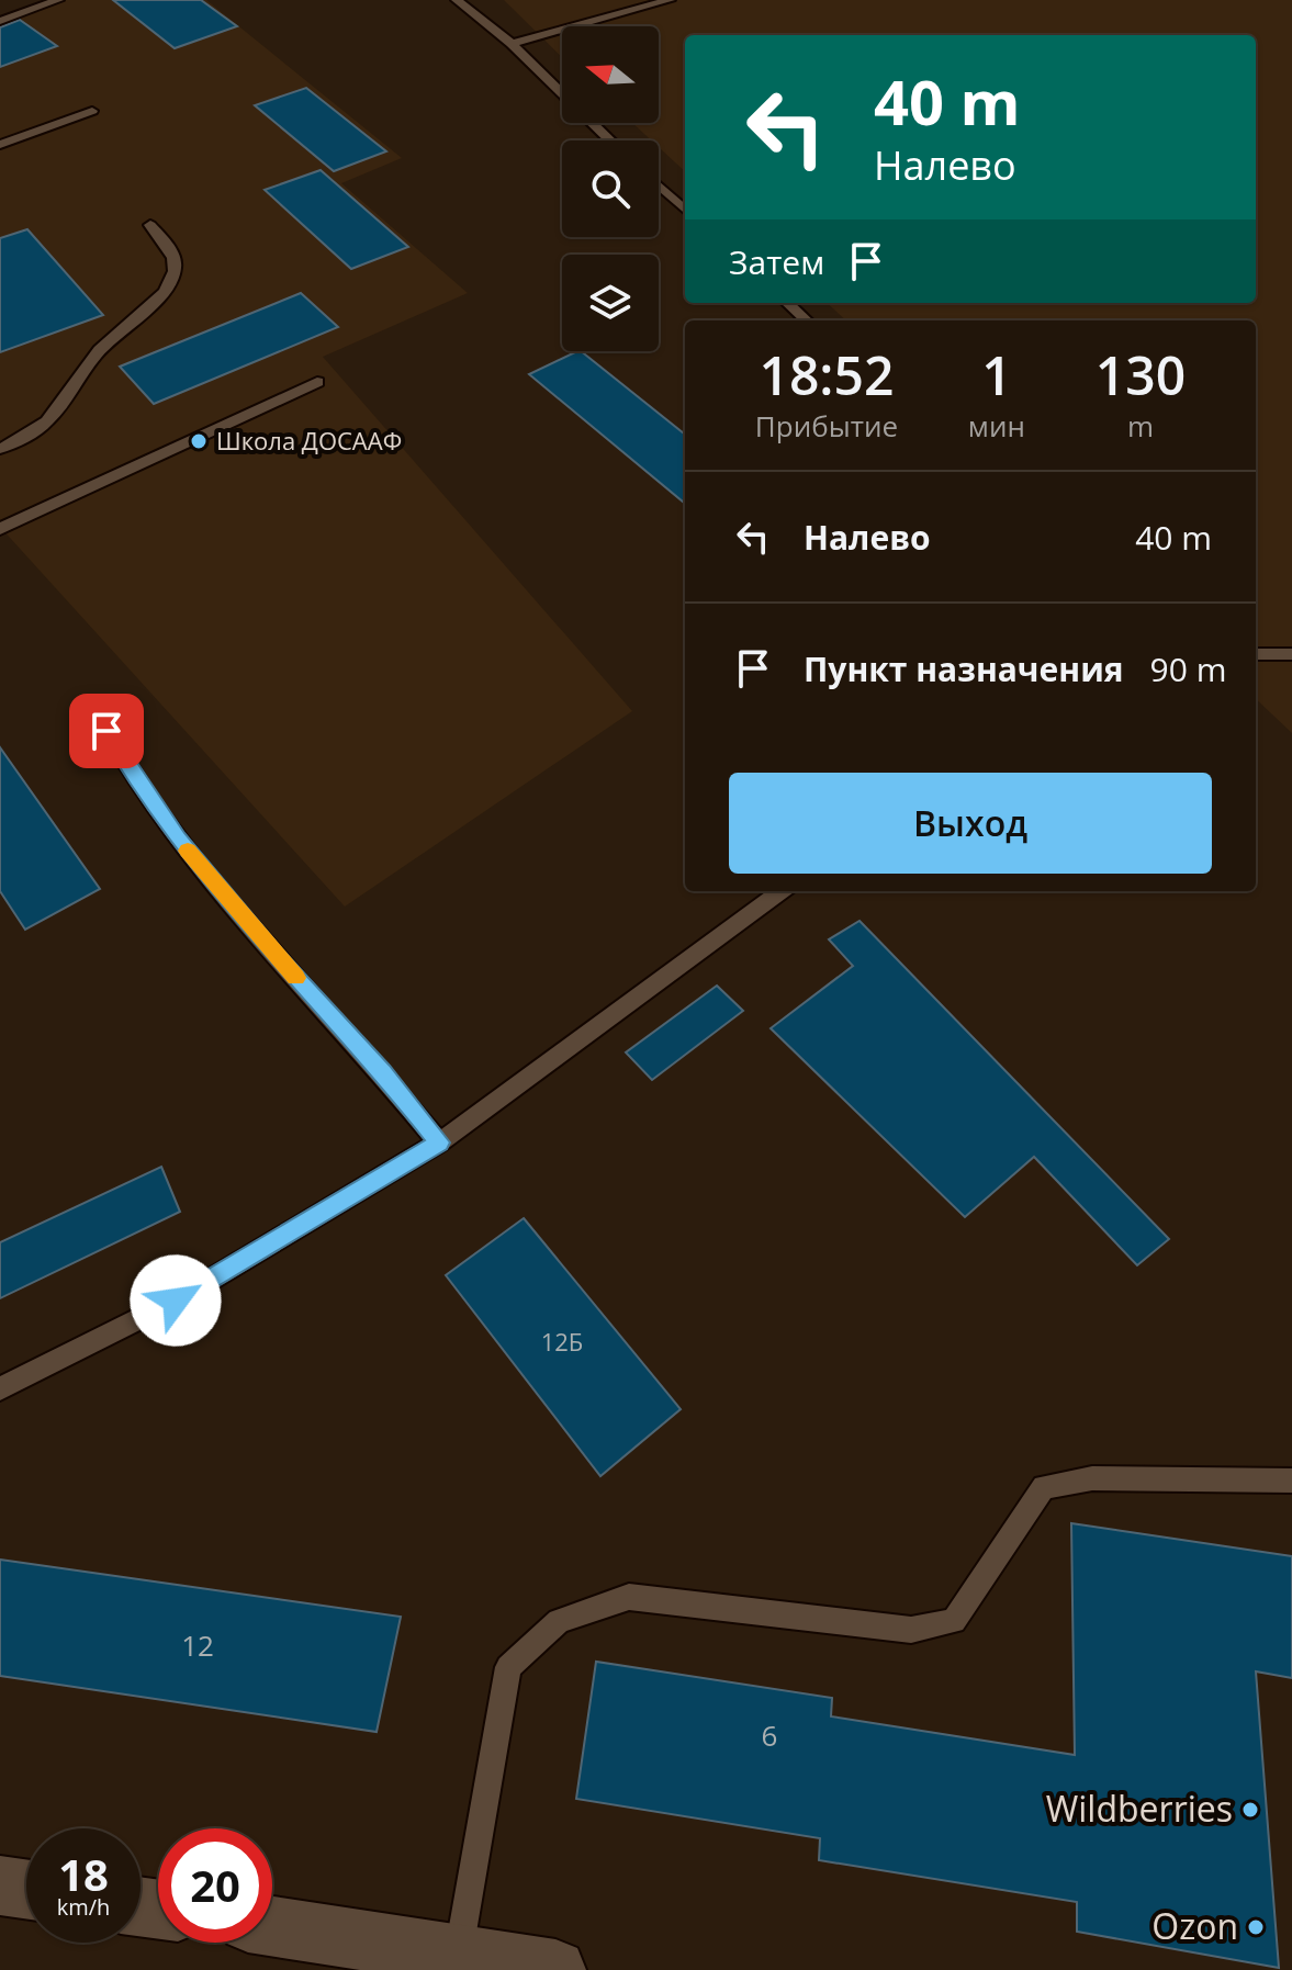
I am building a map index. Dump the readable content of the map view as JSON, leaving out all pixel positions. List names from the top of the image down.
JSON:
{
  "places": ["Школа ДОСААФ", "Wildberries", "Ozon"],
  "house_numbers": ["12Б", "12", "6"],
  "north": "left",
  "page": {
    "turn": ["40 m", "Налево"],
    "then": "Затем",
    "eta": [
      "18:52",
      "Прибытие",
      "1",
      "мин",
      "130",
      "m"
    ],
    "list": [
      {
        "name": "Налево",
        "value": "40 m"
      },
      {
        "name": "Пункт назначения",
        "value": "90 m"
      }
    ],
    "buttons": "Выход",
    "speed": "18 km/h",
    "limit": "20"
  }
}
